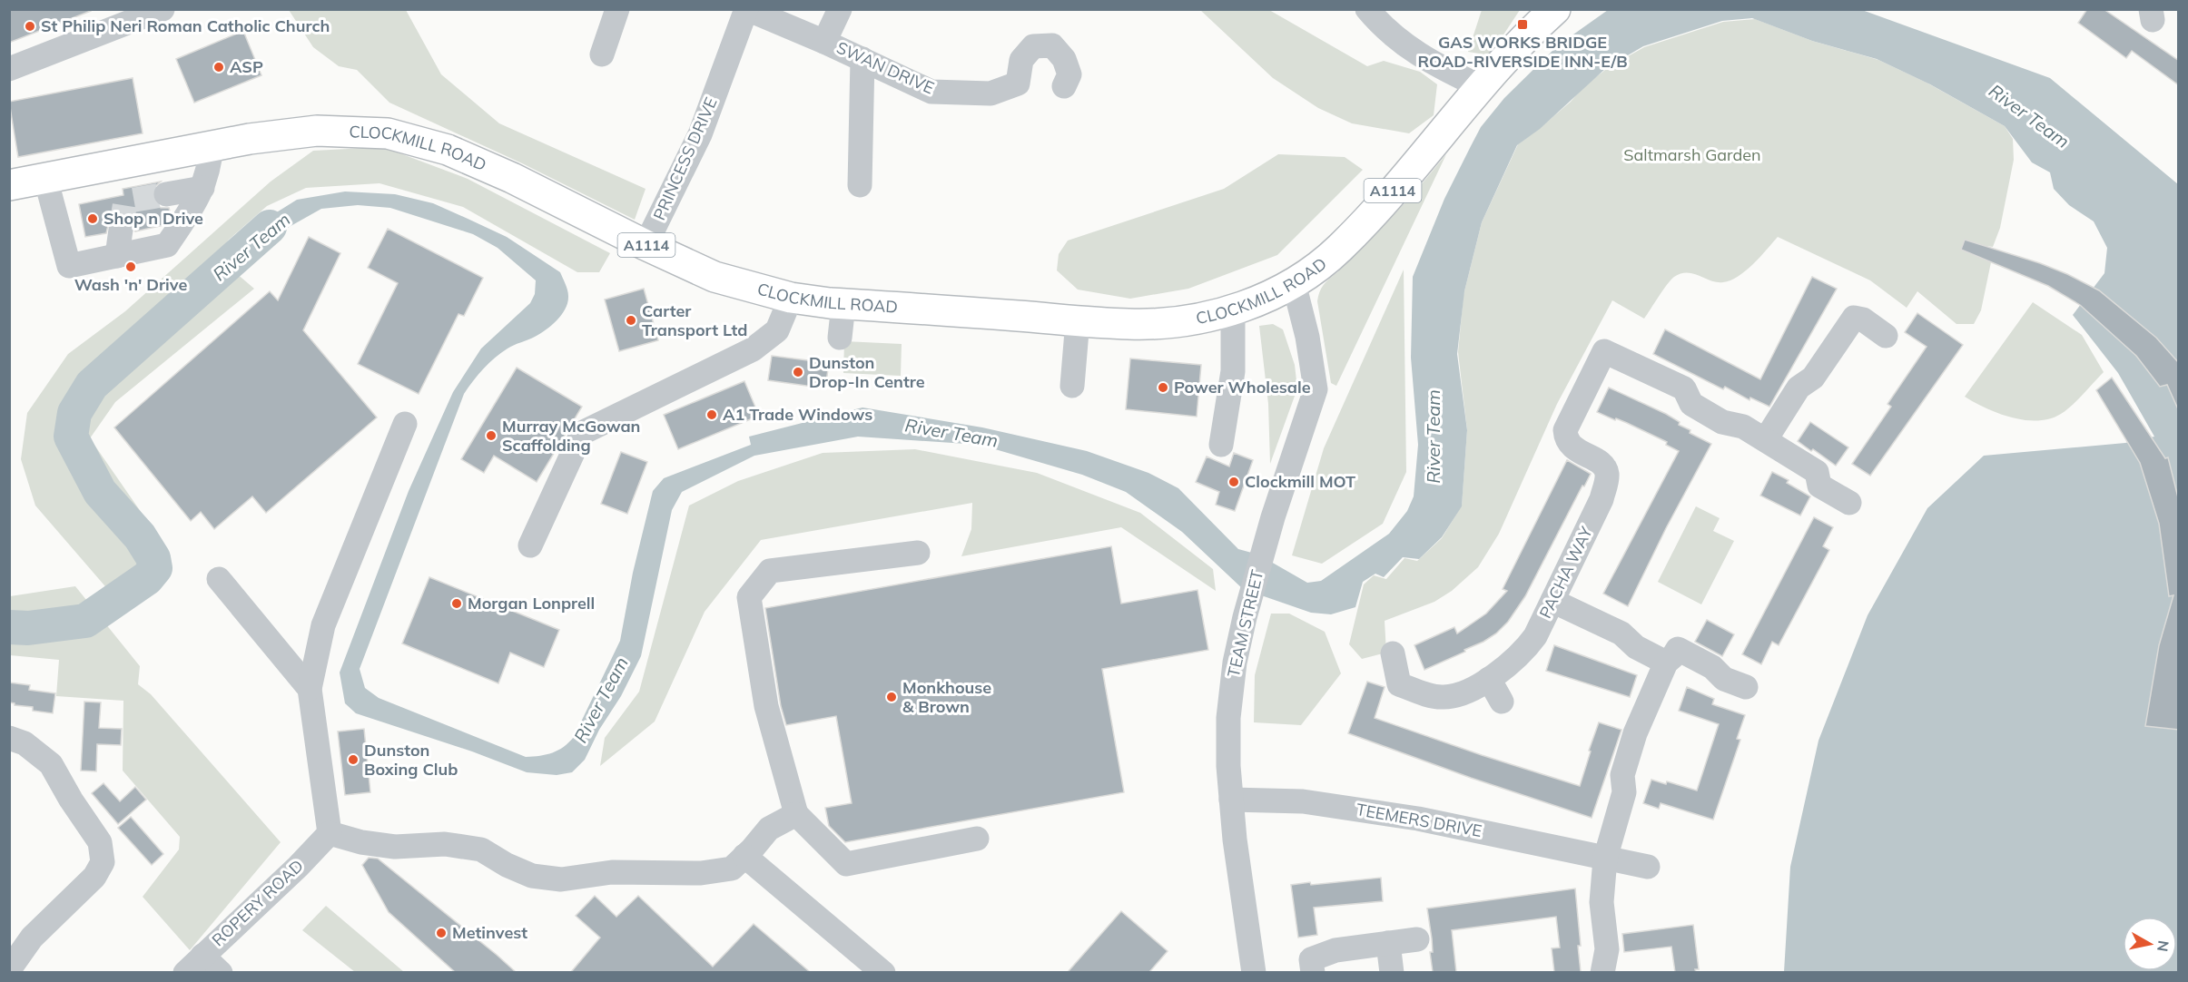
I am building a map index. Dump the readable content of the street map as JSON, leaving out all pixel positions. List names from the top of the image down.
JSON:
{
  "streets": {
    "main road": ["CLOCKMILL ROAD", "A1114"],
    "street": [
      "SWAN DRIVE",
      "PRINCESS DRIVE",
      "PACHA WAY",
      "TEAM STREET",
      "TEEMERS DRIVE",
      "ROPERY ROAD"
    ]
  },
  "crossings": [
    ["SWAN DRIVE", "PRINCESS DRIVE"],
    ["CLOCKMILL ROAD", "PRINCESS DRIVE"],
    ["CLOCKMILL ROAD", "TEAM STREET"],
    ["TEAM STREET", "TEEMERS DRIVE"]
  ],
  "water": ["River Team"],
  "parks": ["Saltmarsh Garden"],
  "places": {
    "transit": ["GAS WORKS BRIDGE ROAD-RIVERSIDE INN-E/B"],
    "other": [
      "St Philip Neri Roman Catholic Church",
      "ASP",
      "Shop n Drive",
      "Wash 'n' Drive",
      "Carter Transport Ltd",
      "Dunston Drop-In Centre",
      "Power Wholesale",
      "A1 Trade Windows",
      "Murray McGowan Scaffolding",
      "Clockmill MOT",
      "Morgan Lonprell",
      "Monkhouse & Brown",
      "Dunston Boxing Club",
      "Metinvest"
    ]
  },
  "north": "right"
}
